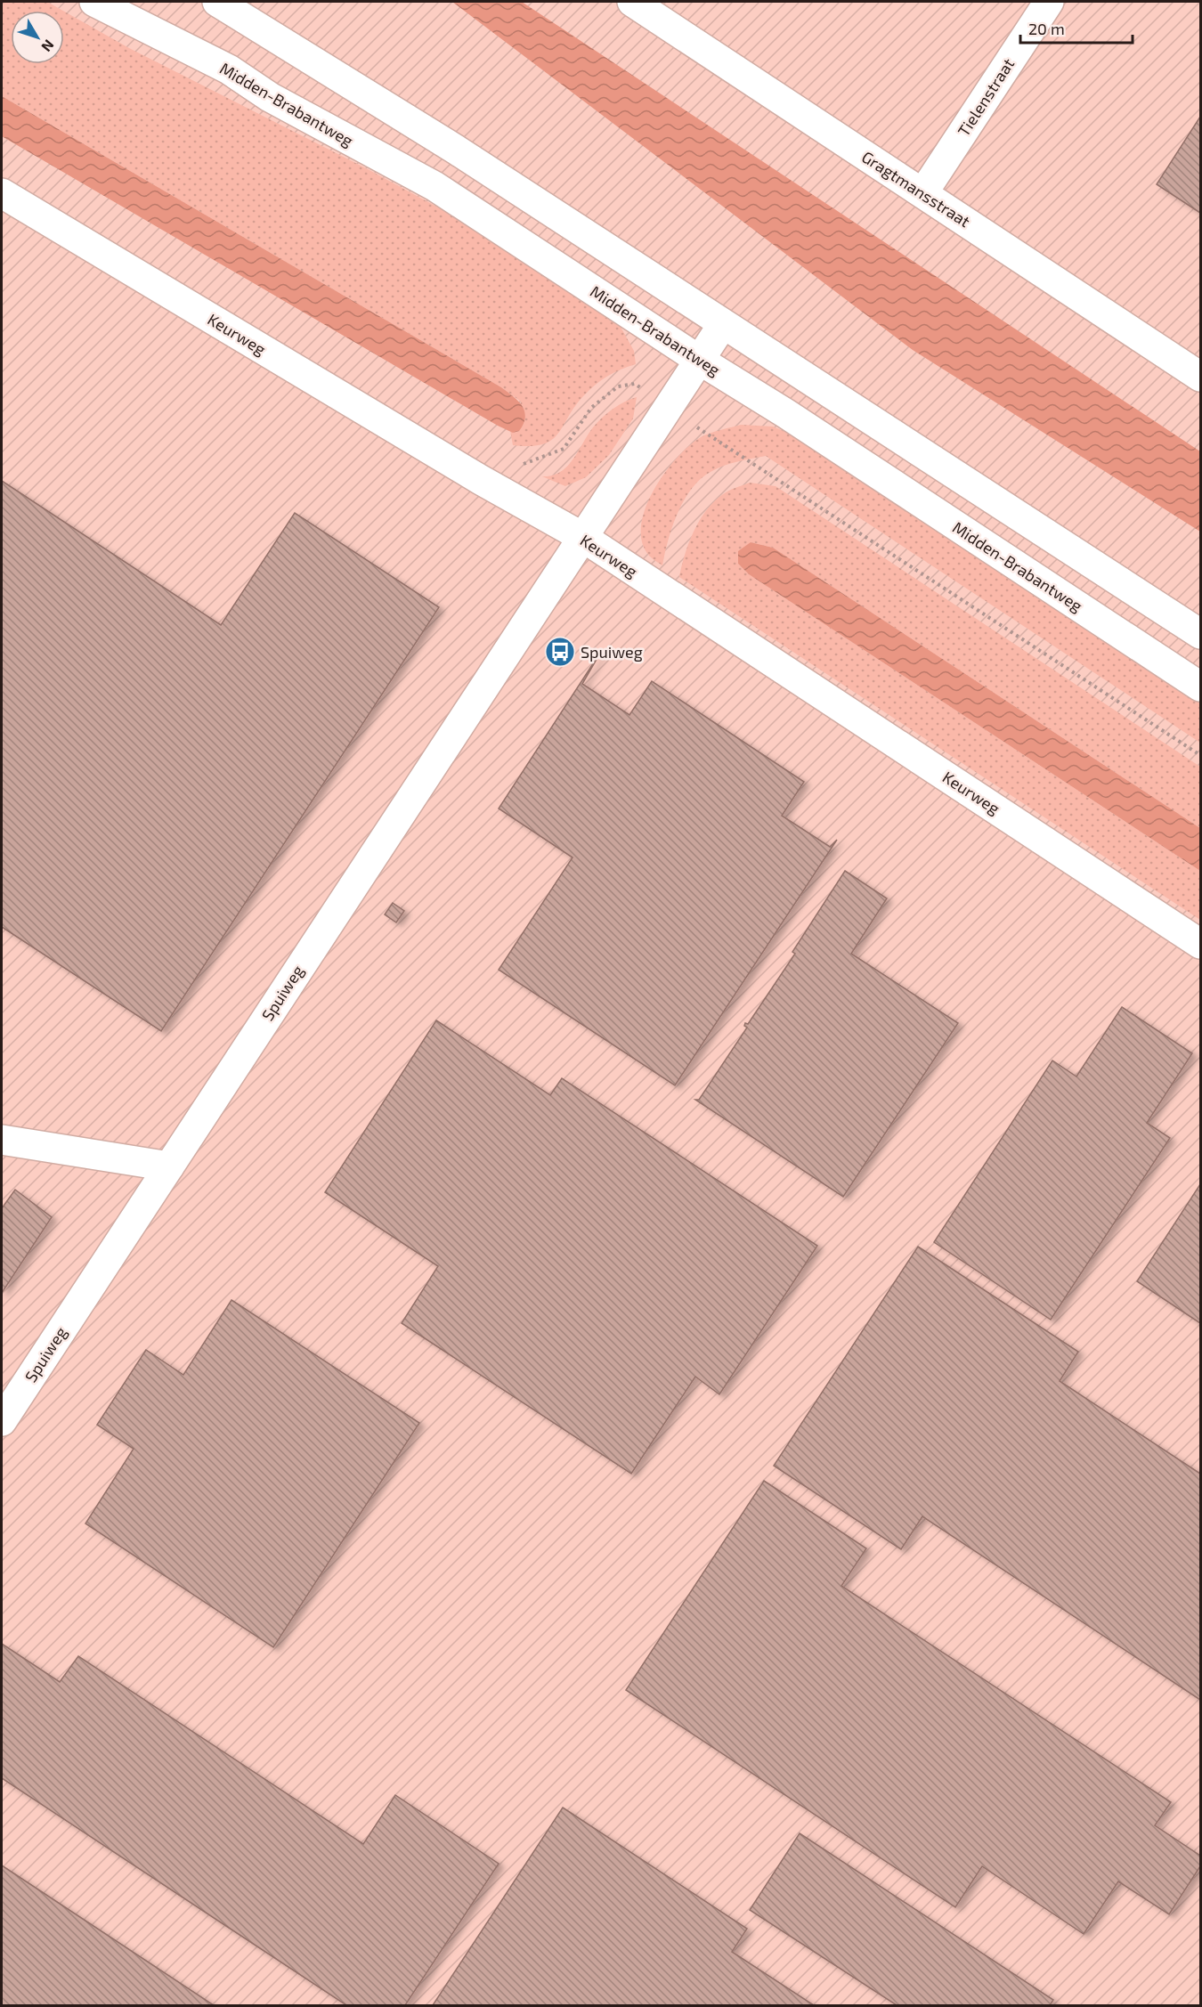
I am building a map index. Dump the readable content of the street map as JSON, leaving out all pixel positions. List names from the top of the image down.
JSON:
{
  "streets": {
    "street": [
      "Tielenstraat",
      "Midden-Brabantweg",
      "Gragtmansstraat",
      "Keurweg",
      "Spuiweg"
    ]
  },
  "crossings": [
    ["Tielenstraat", "Gragtmansstraat"],
    ["Midden-Brabantweg", "Spuiweg"],
    ["Keurweg", "Spuiweg"]
  ],
  "places": {
    "bus stop": ["Spuiweg"]
  },
  "scale_bar": "20 m",
  "north": "bottom right"
}
